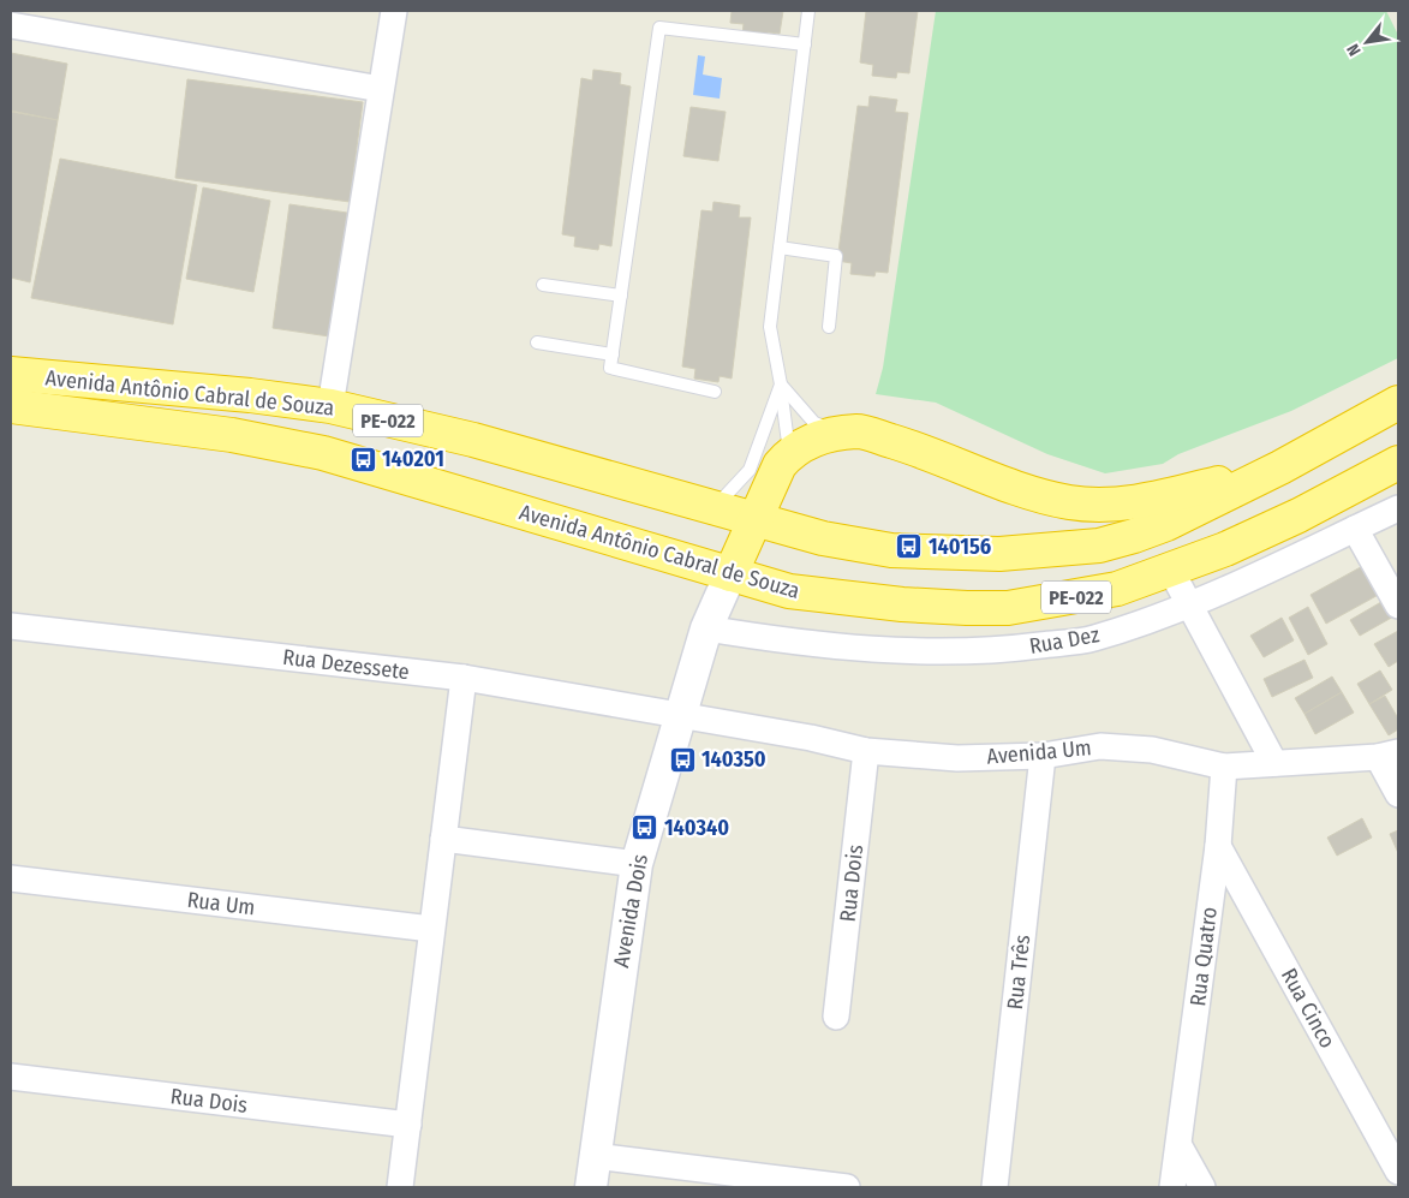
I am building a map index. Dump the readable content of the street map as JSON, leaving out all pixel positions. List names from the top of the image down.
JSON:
{
  "streets": {
    "highway": ["Avenida Antônio Cabral de Souza", "PE-022"],
    "street": [
      "Rua Dez",
      "Rua Dezessete",
      "Avenida Um",
      "Rua Dois",
      "Rua Um",
      "Avenida Dois",
      "Rua Quatro",
      "Rua Três",
      "Rua Cinco"
    ]
  },
  "crossings": [
    ["Avenida Antônio Cabral de Souza", "Avenida Dois"],
    ["Rua Dez", "Avenida Dois"],
    ["Rua Dezessete", "Avenida Um"],
    ["Rua Dezessete", "Avenida Dois"],
    ["Avenida Um", "Rua Dois"],
    ["Avenida Um", "Avenida Dois"],
    ["Avenida Um", "Rua Quatro"],
    ["Avenida Um", "Rua Três"],
    ["Rua Quatro", "Rua Cinco"]
  ],
  "places": {
    "bus stop": [
      "140201",
      "140156",
      "140350",
      "140340"
    ]
  },
  "north": "bottom left"
}
